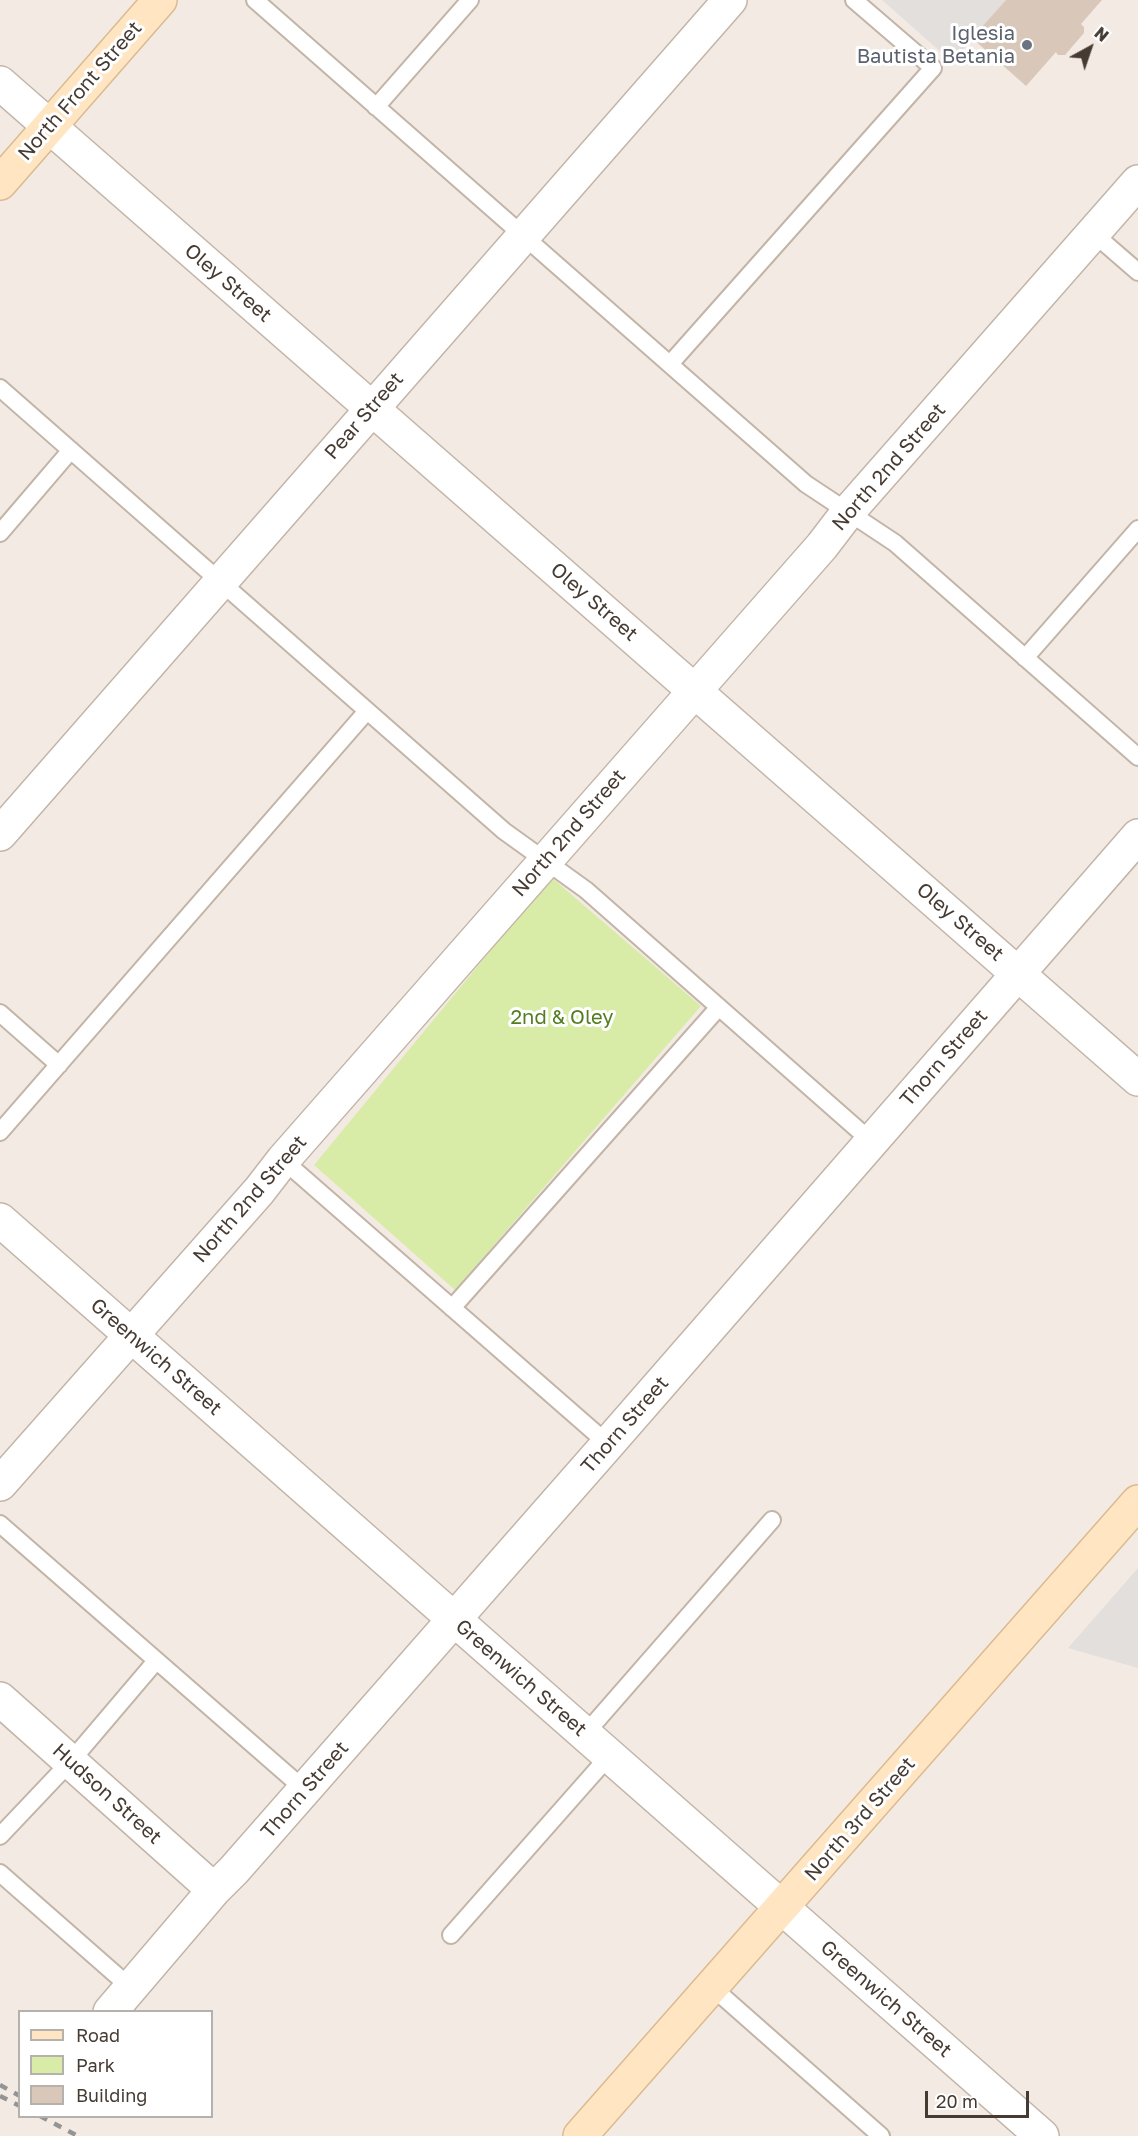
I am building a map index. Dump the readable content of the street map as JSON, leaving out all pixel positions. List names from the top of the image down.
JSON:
{
  "streets": {
    "street": [
      "North Front Street",
      "Oley Street",
      "Pear Street",
      "North 2nd Street",
      "Thorn Street",
      "Greenwich Street",
      "Hudson Street",
      "North 3rd Street"
    ]
  },
  "crossings": [
    ["North Front Street", "Oley Street"],
    ["Oley Street", "Pear Street"],
    ["Oley Street", "North 2nd Street"],
    ["Oley Street", "Thorn Street"],
    ["North 2nd Street", "Greenwich Street"],
    ["Thorn Street", "Greenwich Street"],
    ["Thorn Street", "Hudson Street"],
    ["Greenwich Street", "North 3rd Street"]
  ],
  "parks": ["2nd & Oley"],
  "places": ["Iglesia Bautista Betania"],
  "legend": ["Road", "Park", "Building"],
  "scale_bar": "20 m",
  "north": "top right"
}
